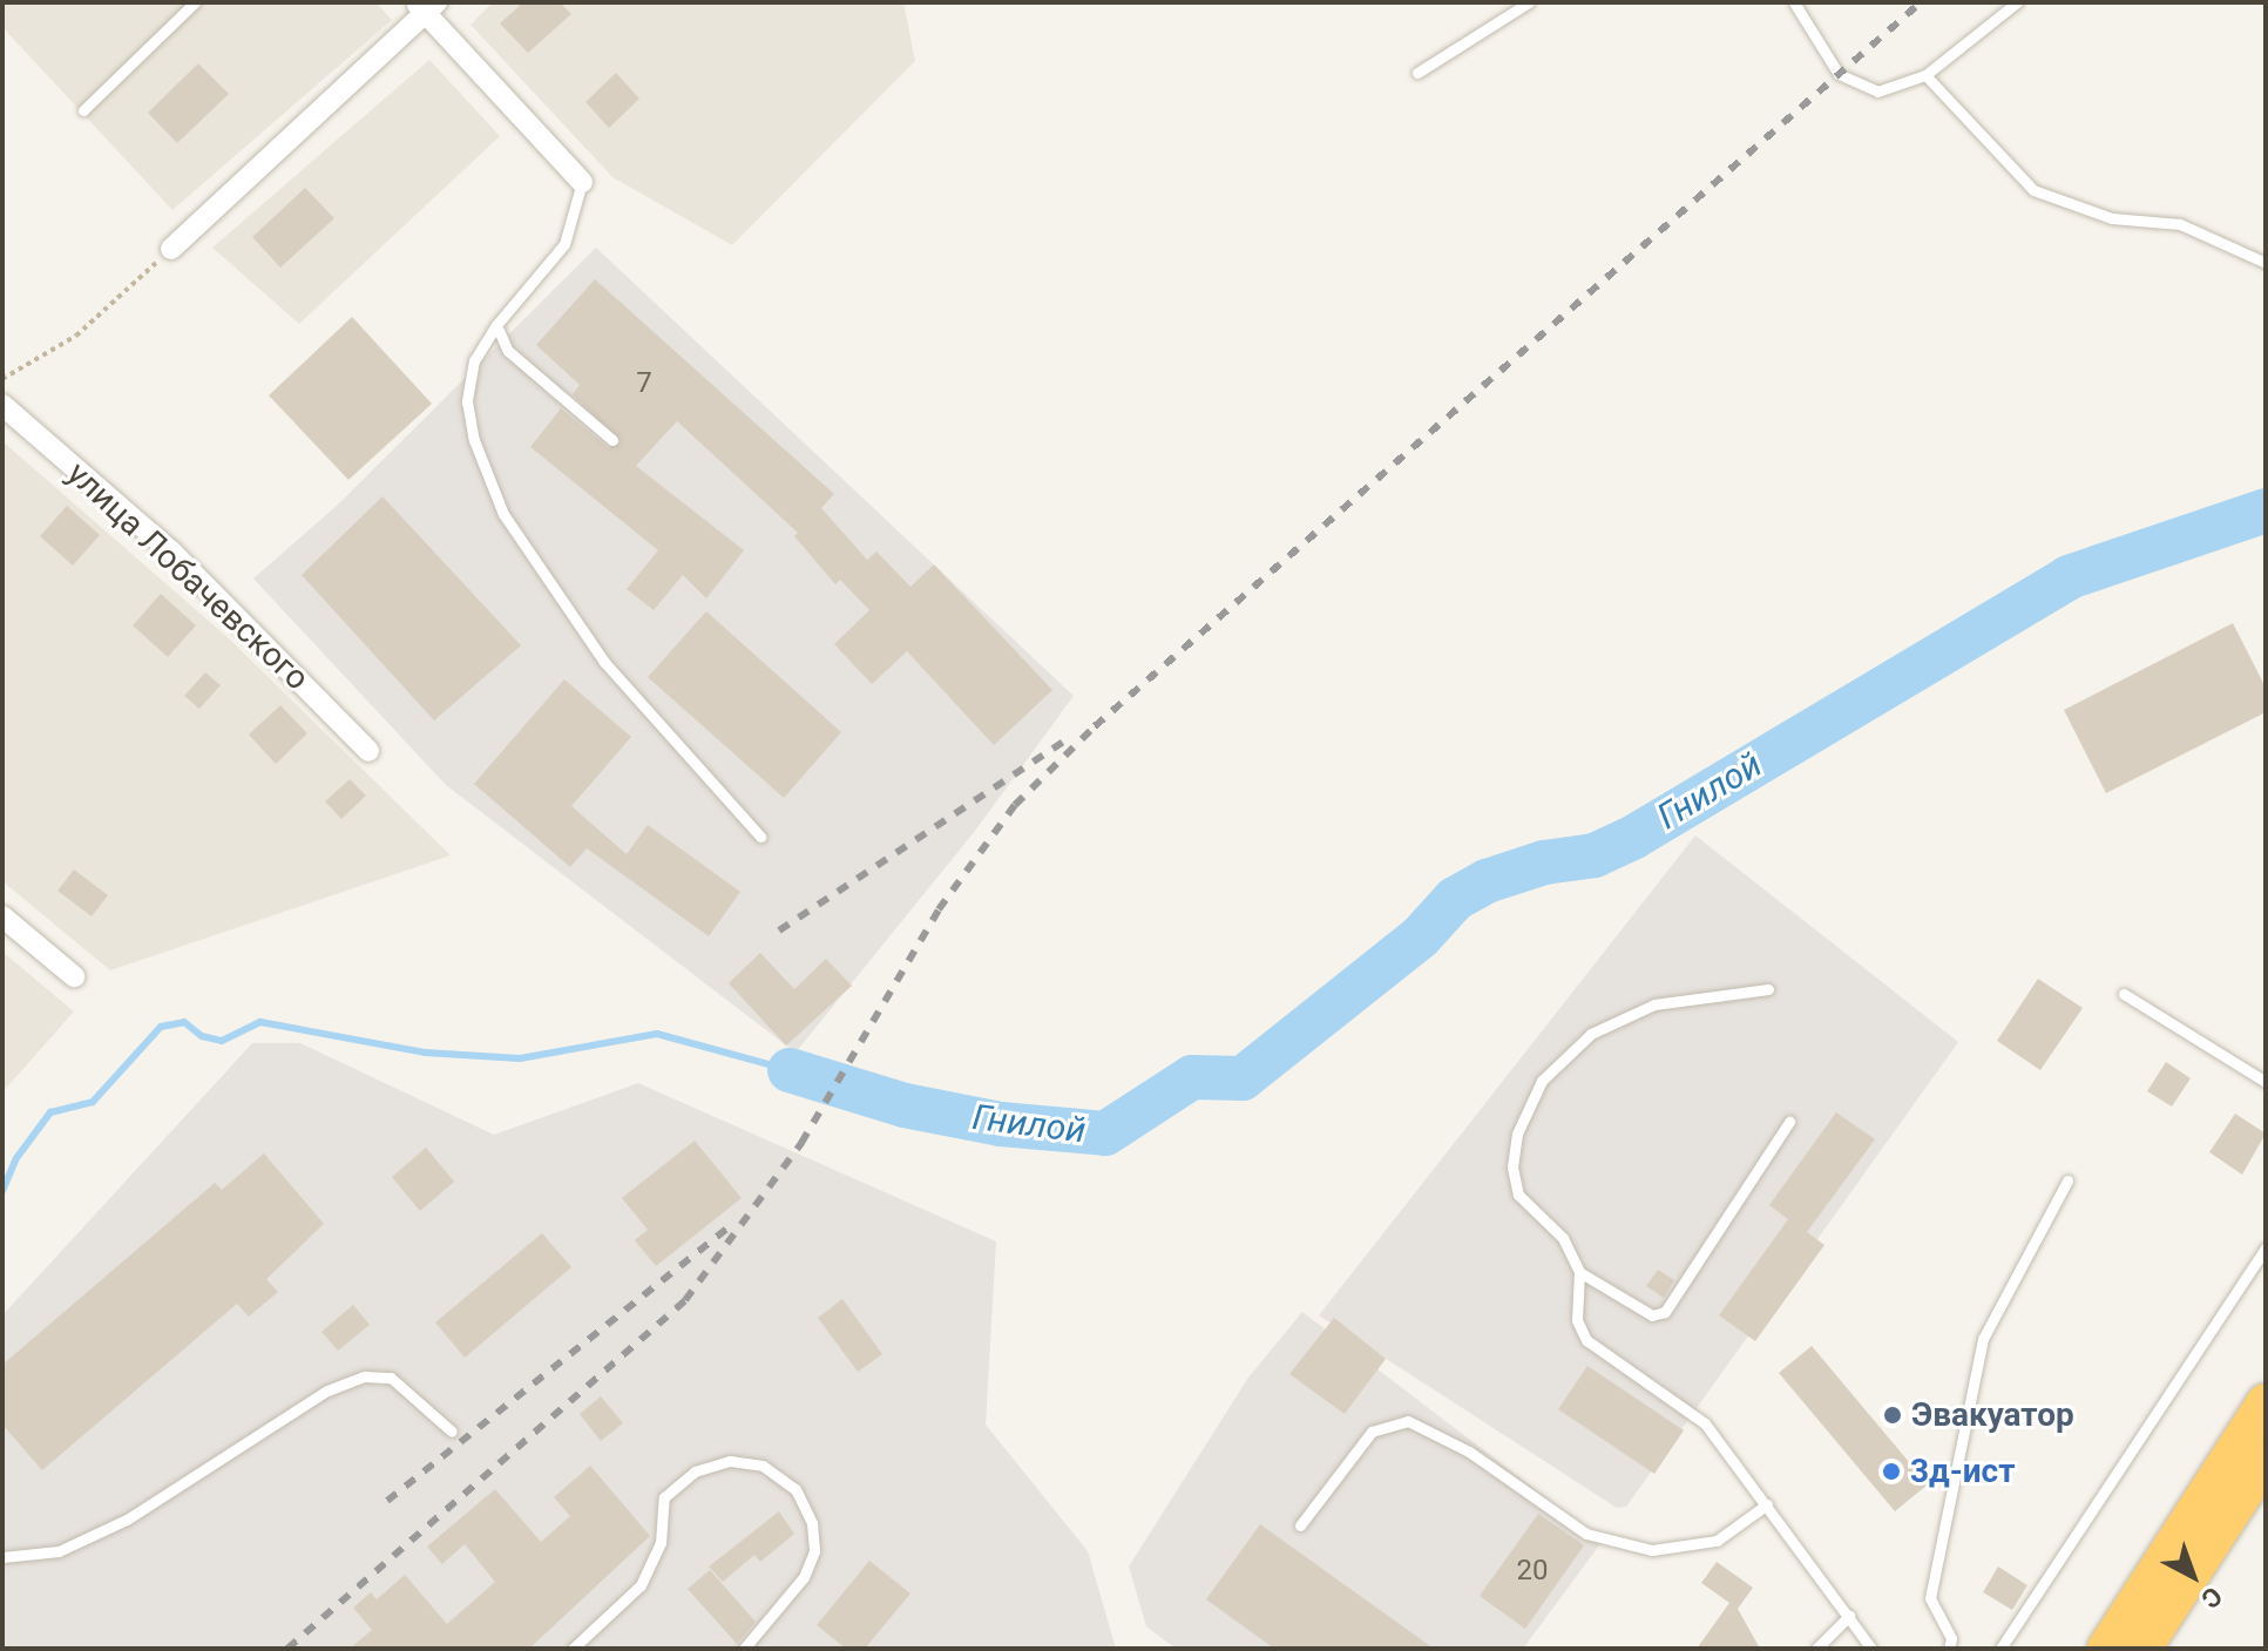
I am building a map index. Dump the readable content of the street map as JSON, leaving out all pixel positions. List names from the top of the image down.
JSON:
{
  "streets": {
    "street": ["улица Лобачевского"]
  },
  "water": ["Гнилой"],
  "places": ["Эвакуатор", "3д-ист"],
  "house_numbers": ["7", "20"],
  "north": "bottom right"
}
